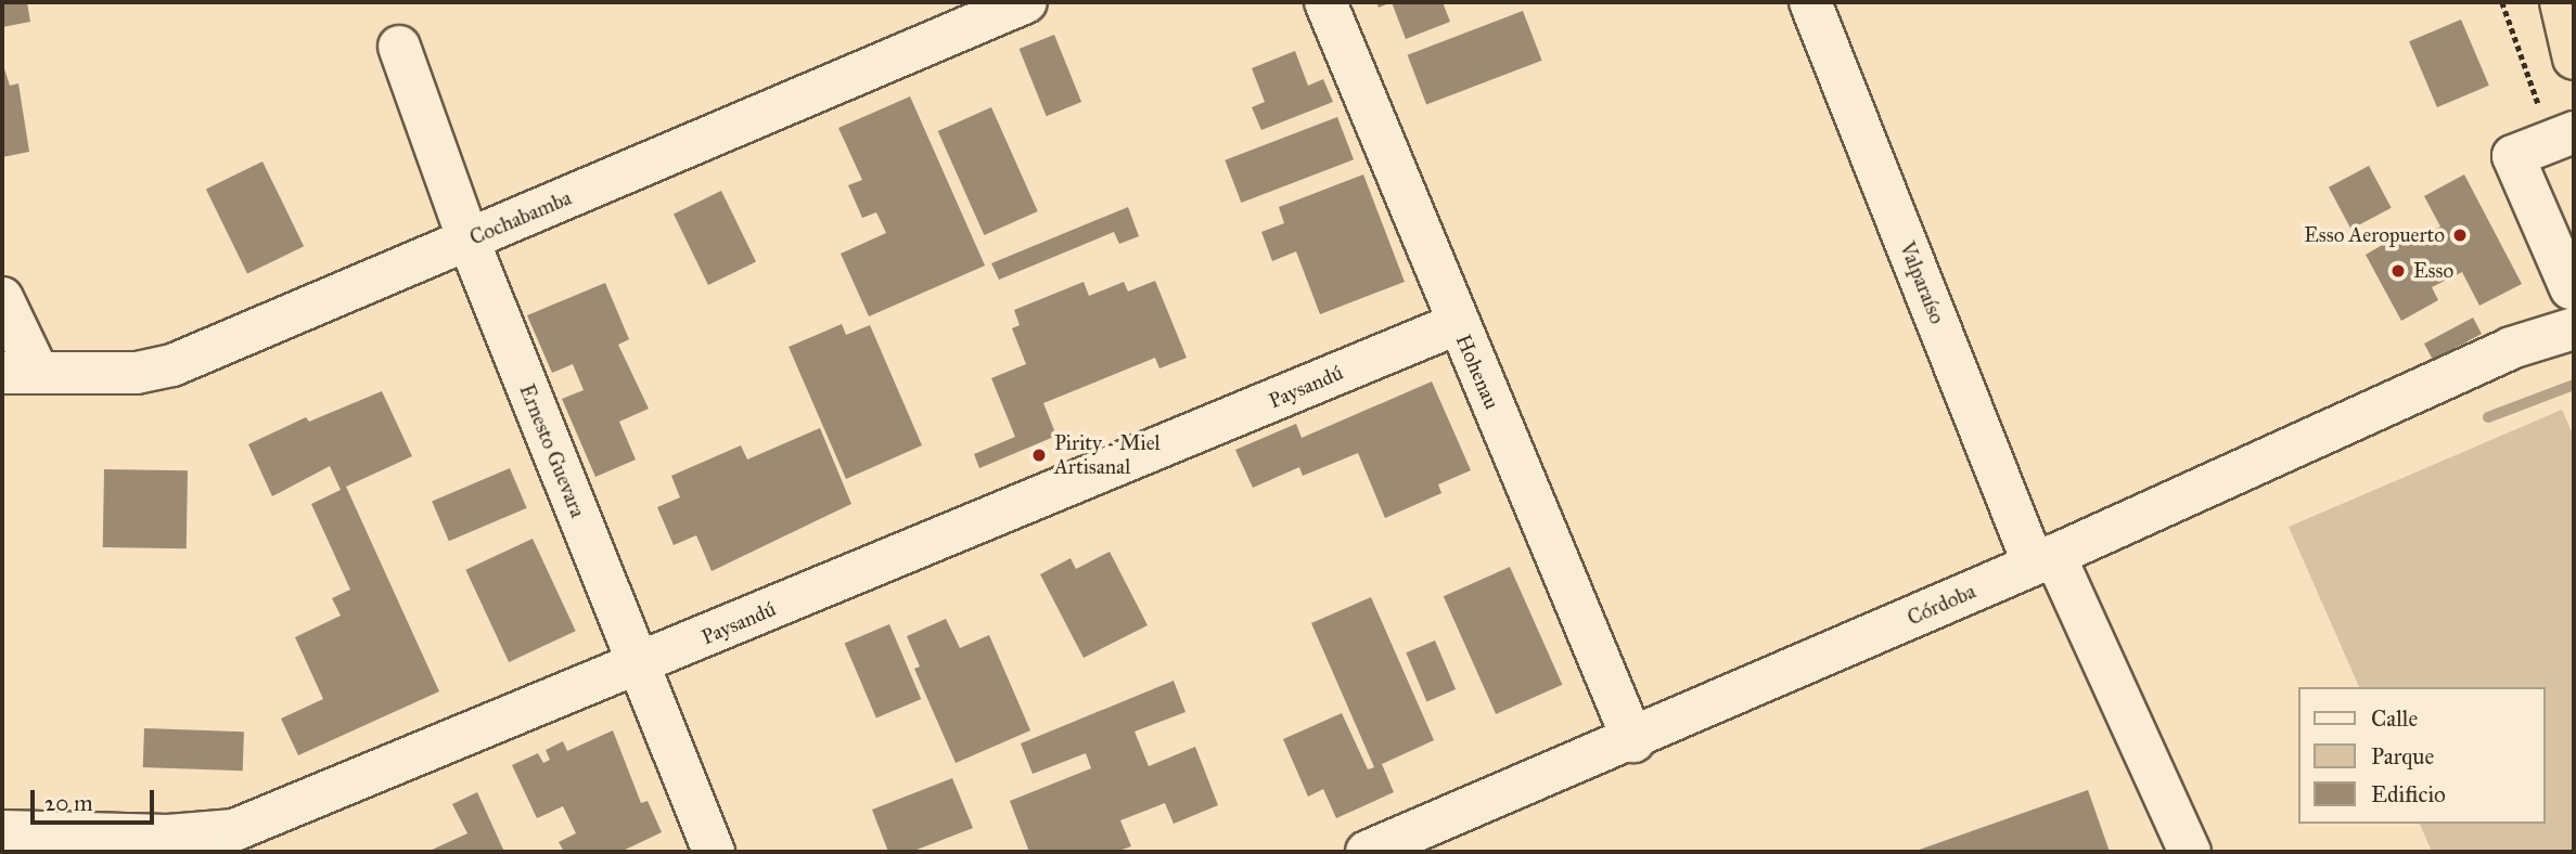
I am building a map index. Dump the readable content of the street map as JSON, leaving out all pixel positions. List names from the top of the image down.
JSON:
{
  "streets": {
    "street": [
      "Cochabamba",
      "Valparaíso",
      "Hohenau",
      "Paysandú",
      "Ernesto Guevara",
      "Córdoba"
    ]
  },
  "crossings": [
    ["Cochabamba", "Ernesto Guevara"],
    ["Valparaíso", "Córdoba"],
    ["Hohenau", "Paysandú"],
    ["Hohenau", "Córdoba"],
    ["Paysandú", "Ernesto Guevara"]
  ],
  "places": ["Esso Aeropuerto", "Esso", "Pirity - Miel Artisanal"],
  "legend": ["Calle", "Parque", "Edificio"],
  "scale_bar": "20 m"
}
